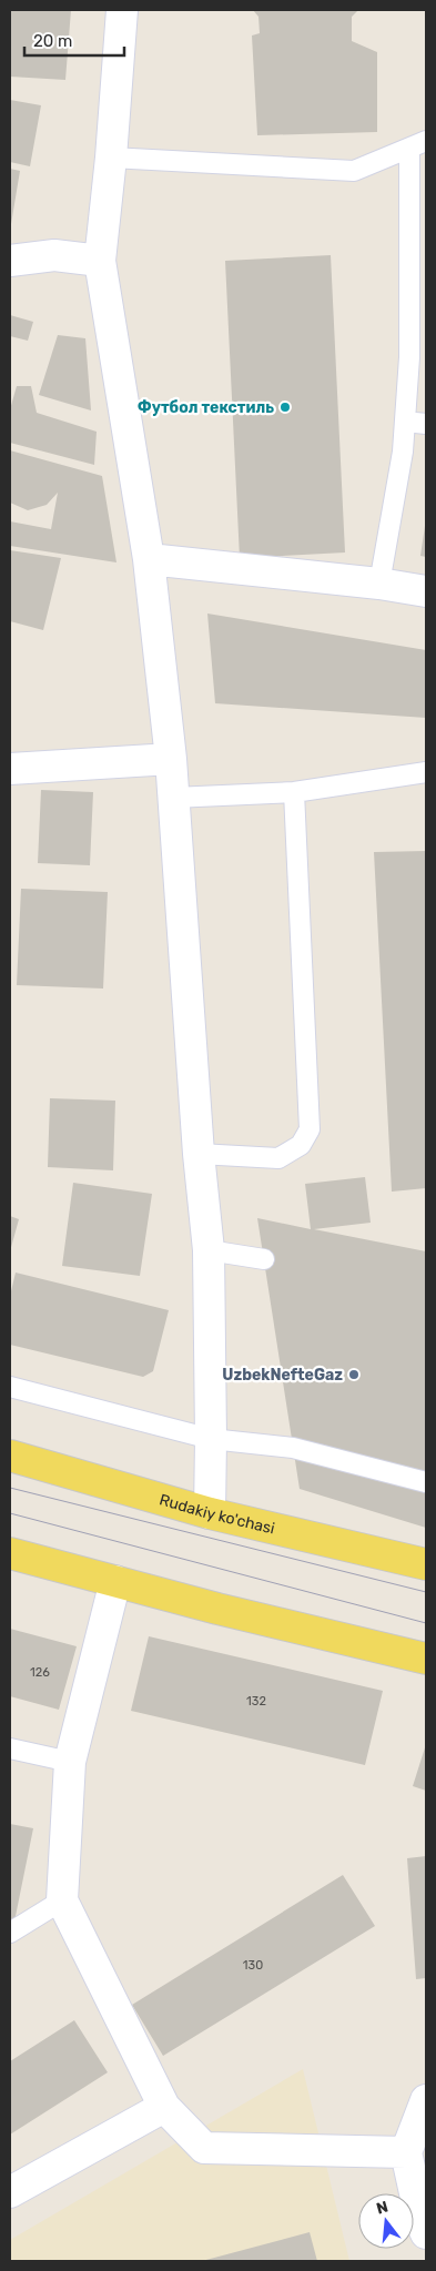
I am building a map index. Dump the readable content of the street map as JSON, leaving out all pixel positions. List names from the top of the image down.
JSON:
{
  "streets": {
    "main road": ["Rudakiy ko'chasi"]
  },
  "places": ["Футбол текстиль", "UzbekNefteGaz"],
  "house_numbers": ["126", "132", "130"],
  "scale_bar": "20 m",
  "north": "top"
}
